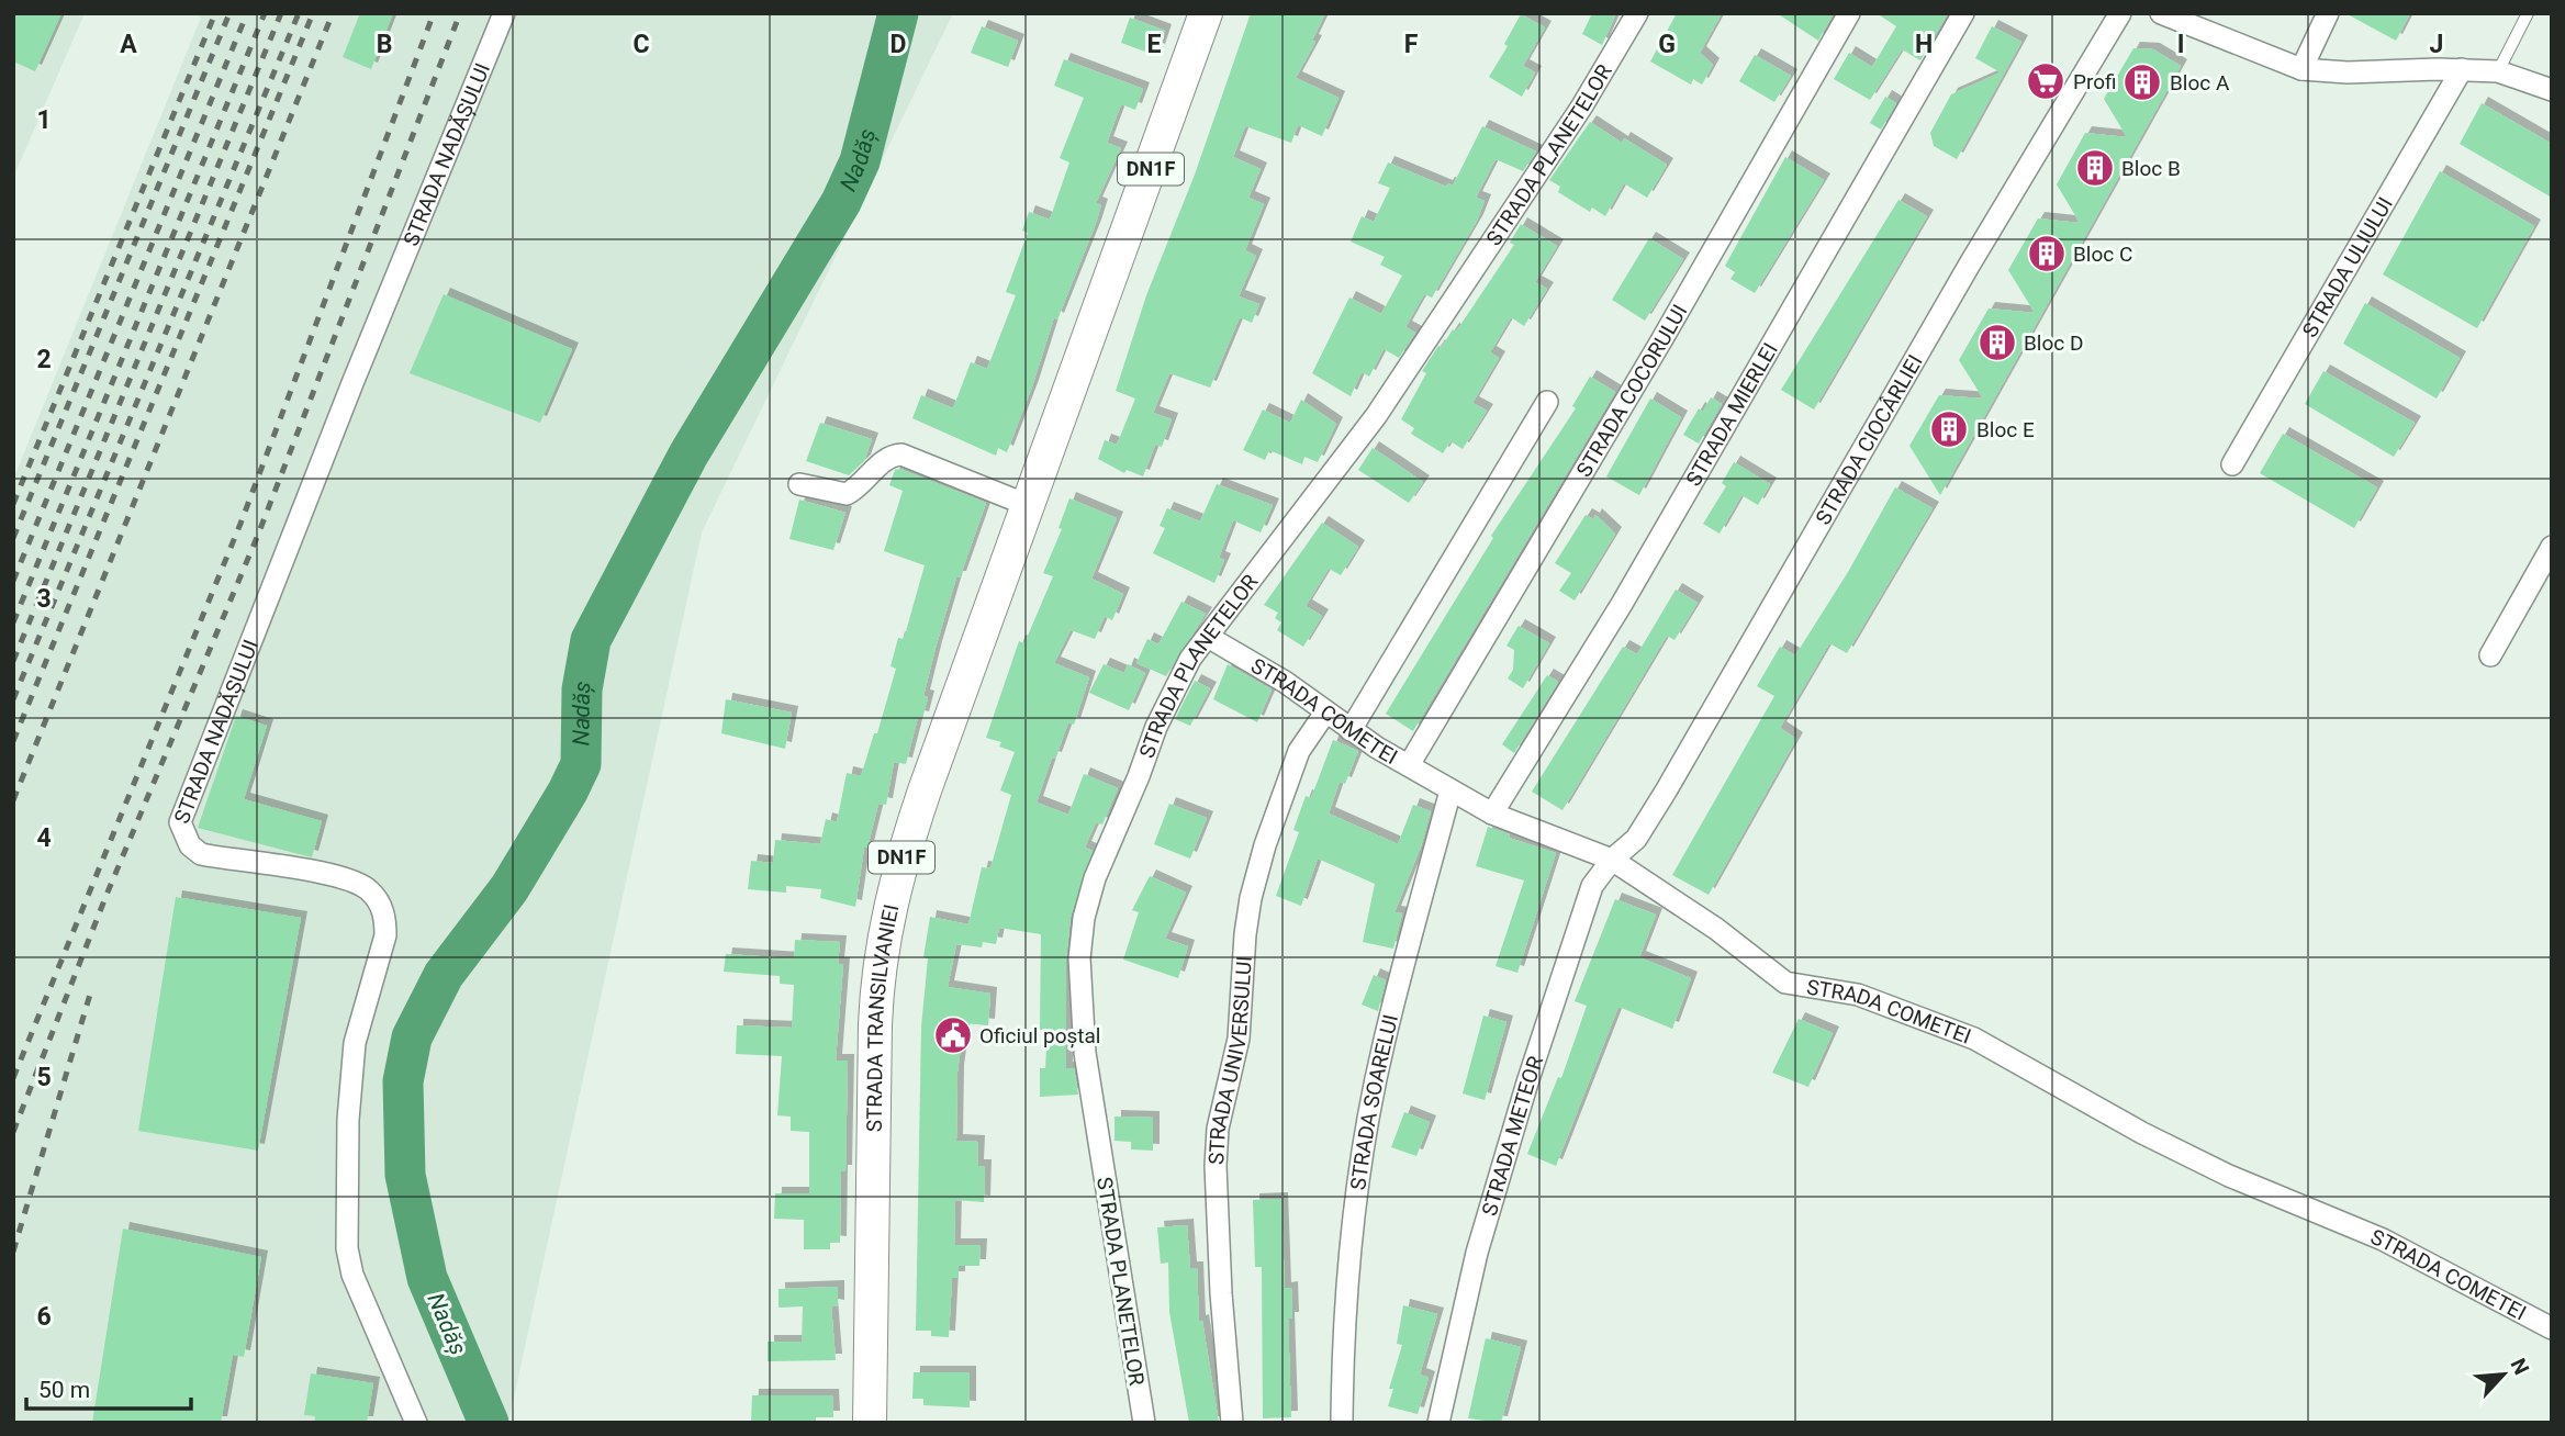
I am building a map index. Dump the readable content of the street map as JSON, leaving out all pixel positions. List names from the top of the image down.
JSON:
{
  "streets": {
    "main road": ["DN1F", "STRADA TRANSILVANIEI"],
    "street": [
      "STRADA NADĂȘULUI",
      "STRADA PLANETELOR",
      "STRADA ULIULUI",
      "STRADA COCORULUI",
      "STRADA MIERLEI",
      "STRADA CIOCÂRLIEI",
      "STRADA COMETEI",
      "STRADA UNIVERSULUI",
      "STRADA SOARELUI",
      "STRADA METEOR"
    ]
  },
  "crossings": [
    ["STRADA PLANETELOR", "STRADA COMETEI"],
    ["STRADA COCORULUI", "STRADA COMETEI"],
    ["STRADA MIERLEI", "STRADA COMETEI"],
    ["STRADA CIOCÂRLIEI", "STRADA COMETEI"],
    ["STRADA CIOCÂRLIEI", "STRADA METEOR"],
    ["STRADA COMETEI", "STRADA UNIVERSULUI"],
    ["STRADA COMETEI", "STRADA SOARELUI"],
    ["STRADA COMETEI", "STRADA METEOR"]
  ],
  "water": ["Nadăș"],
  "places": {
    "supermarket": ["Profi"],
    "building": [
      "Bloc A",
      "Bloc B",
      "Bloc C",
      "Bloc D",
      "Bloc E"
    ],
    "public building": ["Oficiul poștal"]
  },
  "scale_bar": "50 m",
  "north": "top right",
  "grid": {
    "columns": [
      "A",
      "B",
      "C",
      "D",
      "E",
      "F",
      "G",
      "H",
      "I",
      "J"
    ],
    "rows": [
      "1",
      "2",
      "3",
      "4",
      "5",
      "6"
    ]
  }
}
